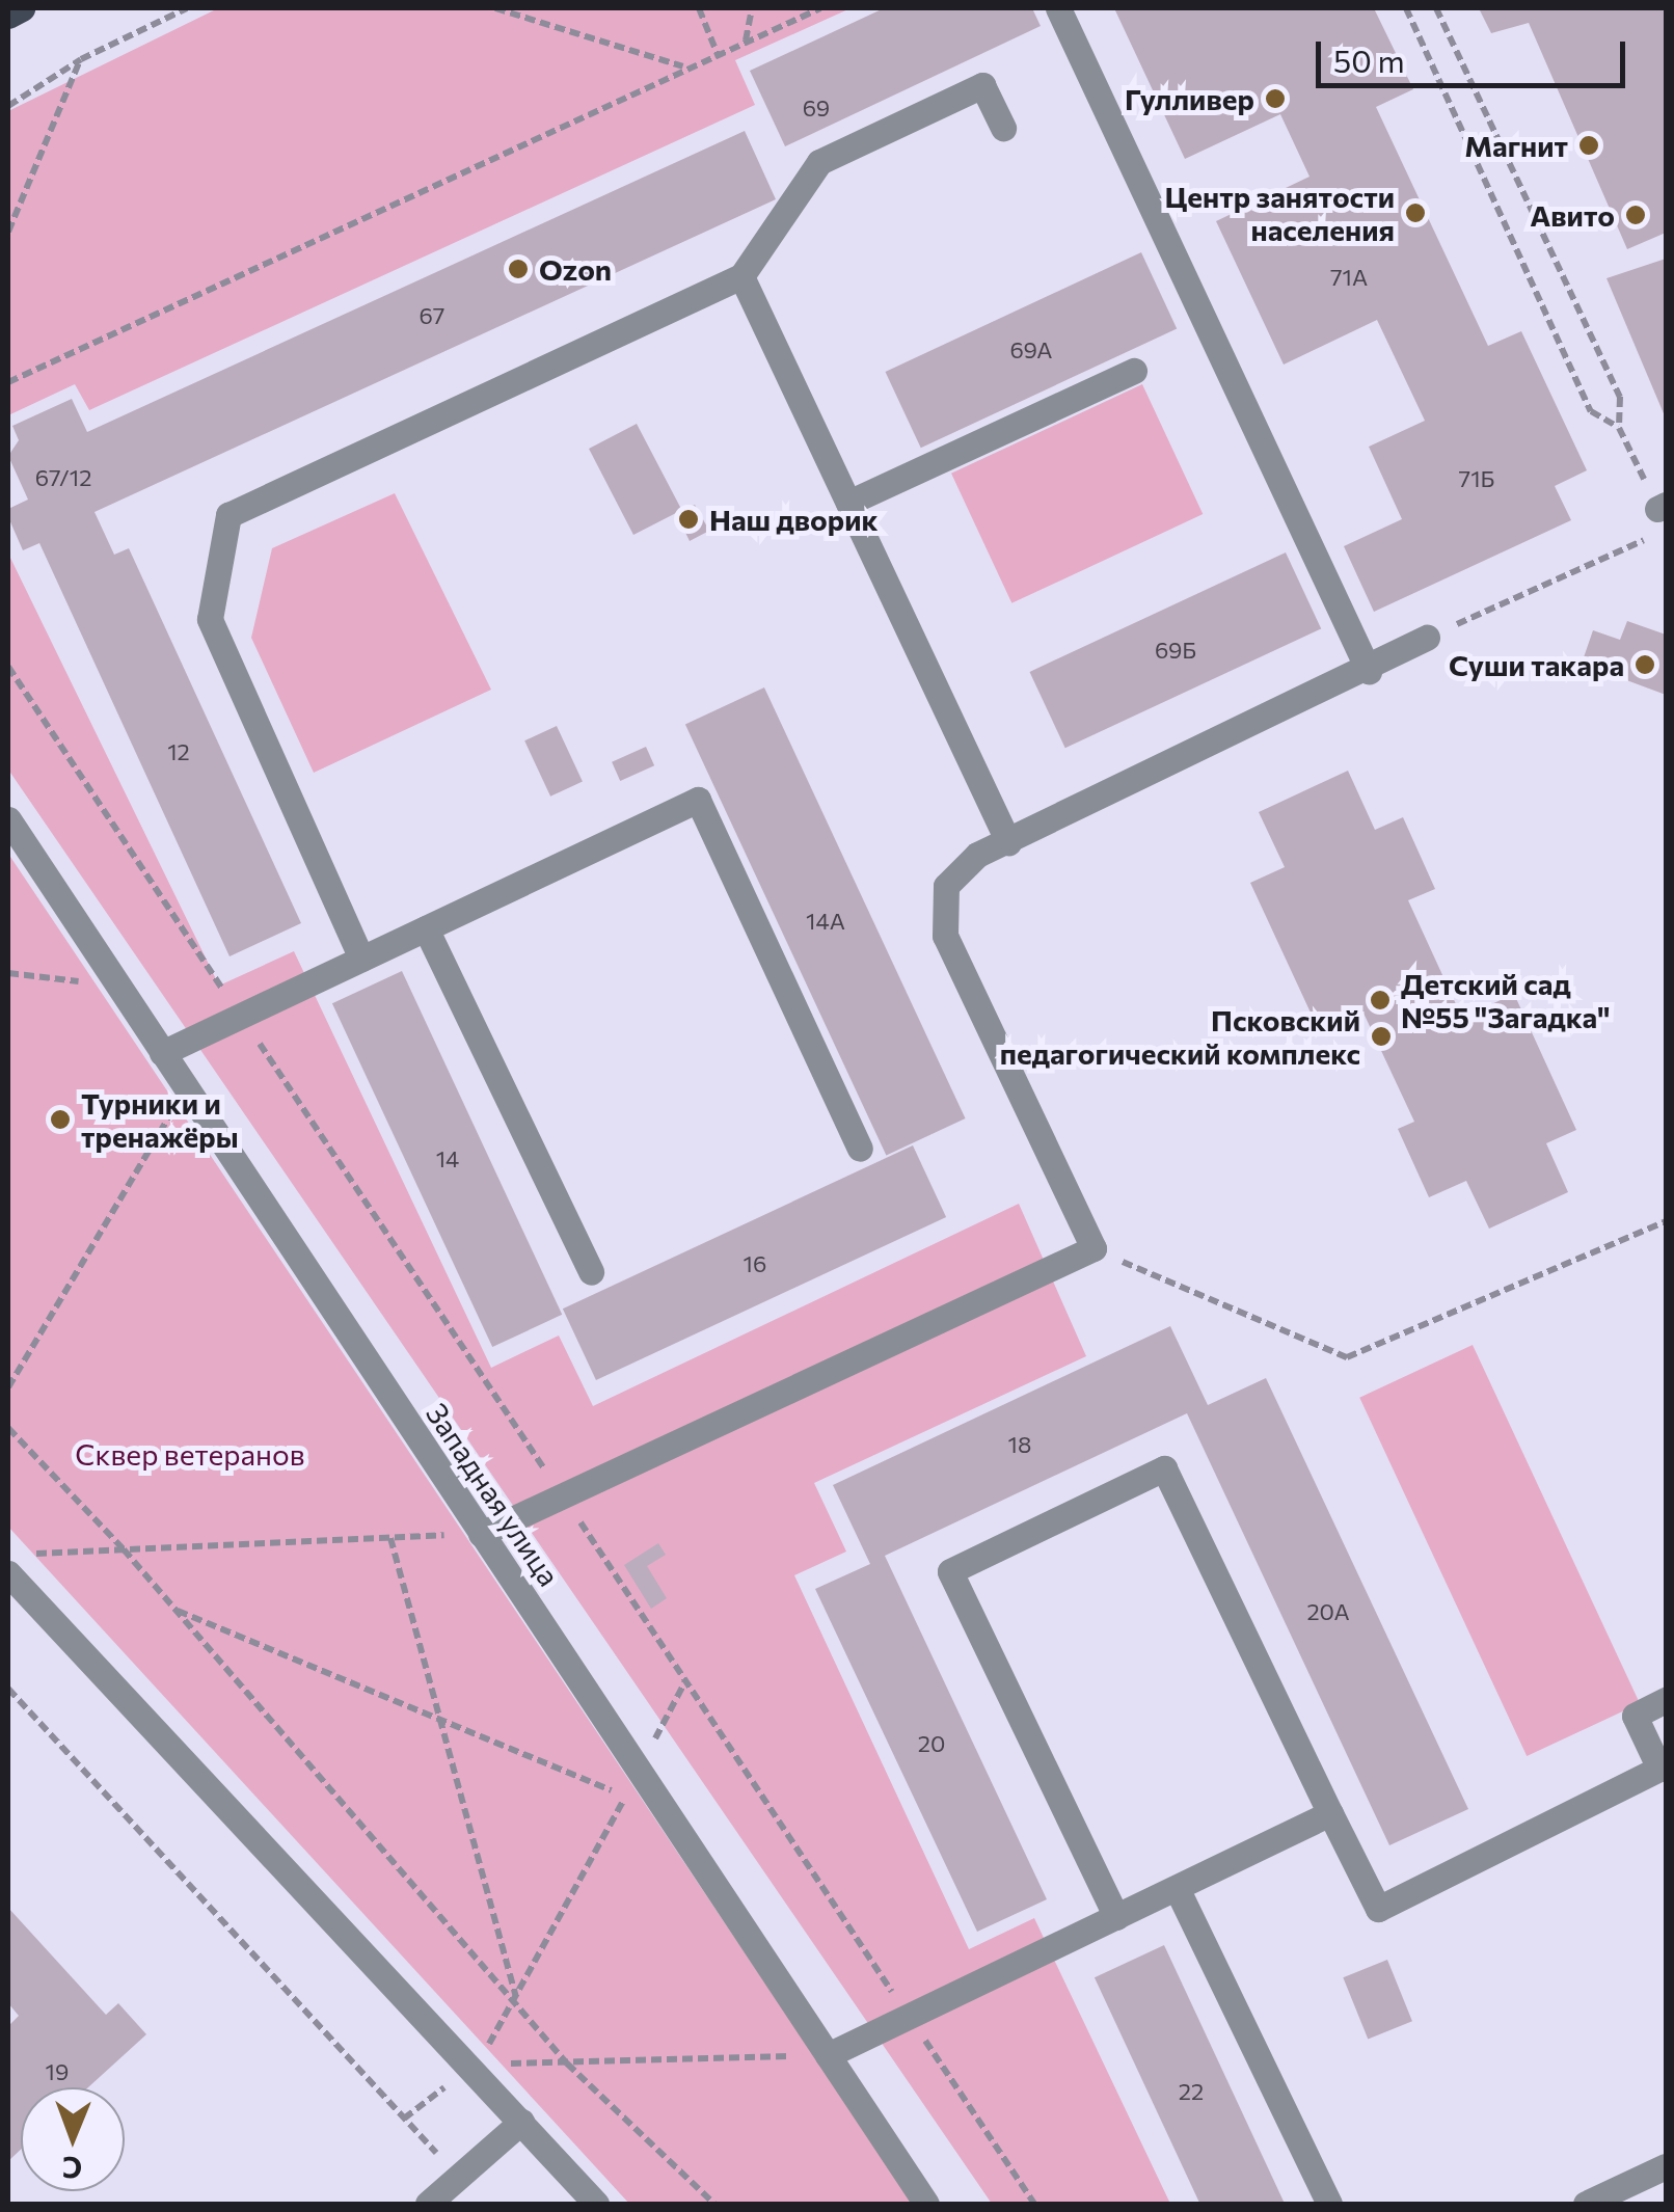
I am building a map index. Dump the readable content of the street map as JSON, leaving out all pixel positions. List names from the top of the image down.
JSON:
{
  "streets": {
    "street": ["Западная улица"]
  },
  "parks": ["Сквер ветеранов"],
  "places": [
    "Гулливер",
    "Магнит",
    "Центр занятости населения",
    "Авито",
    "Ozon",
    "Наш дворик",
    "Суши такара",
    "Детский сад №55 \"Загадка\"",
    "Псковский педагогический комплекс",
    "Турники и тренажёры"
  ],
  "house_numbers": [
    "69",
    "71А",
    "67",
    "69А",
    "67/12",
    "71Б",
    "69Б",
    "12",
    "14А",
    "14",
    "16",
    "18",
    "20А",
    "20",
    "19",
    "22"
  ],
  "scale_bar": "50 m",
  "north": "bottom"
}
